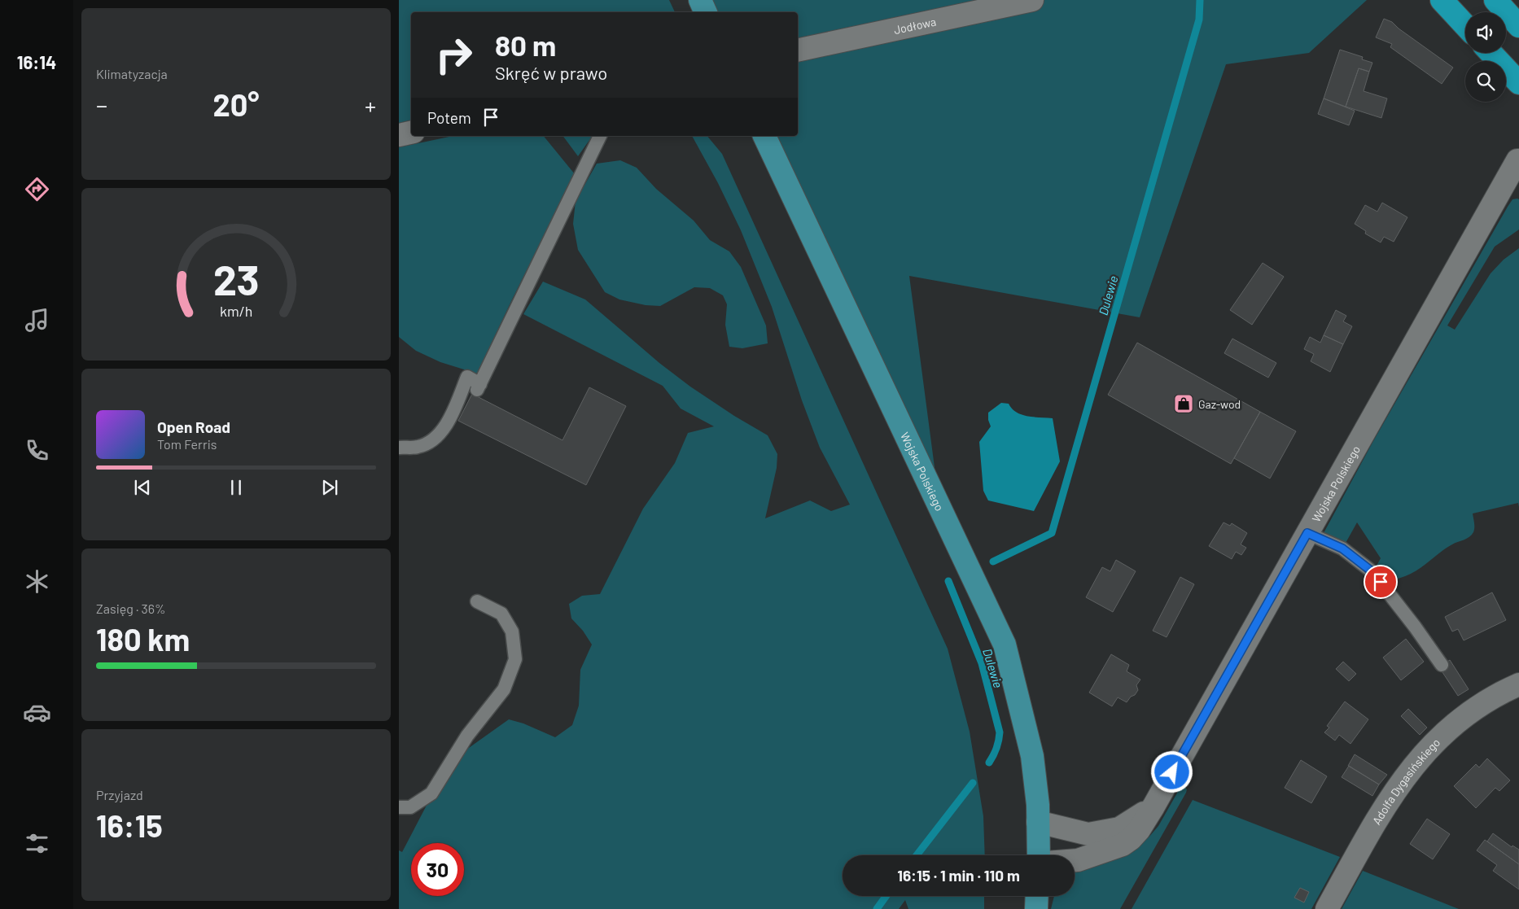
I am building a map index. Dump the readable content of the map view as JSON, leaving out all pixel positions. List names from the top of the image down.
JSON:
{
  "streets": {
    "main road": ["Wojska Polskiego"],
    "street": ["Jodłowa", "Adolfa Dygasińskiego"]
  },
  "water": ["Dulewie"],
  "places": {
    "shop": ["Gaz-wod"]
  },
  "page": {
    "tabs": "16:14",
    "tile": [
      "Klimatyzacja",
      ["Zasięg · 36%", "180 km"],
      ["Przyjazd", "16:15"]
    ],
    "turn": ["80 m", "Skręć w prawo"],
    "heat": ["−", "20°", "+"],
    "then": "Potem",
    "song": ["Open Road", "Tom Ferris"],
    "limit": "30",
    "trip": "16:15 · 1 min · 110 m",
    "gauge": ["23", "km/h"]
  }
}
